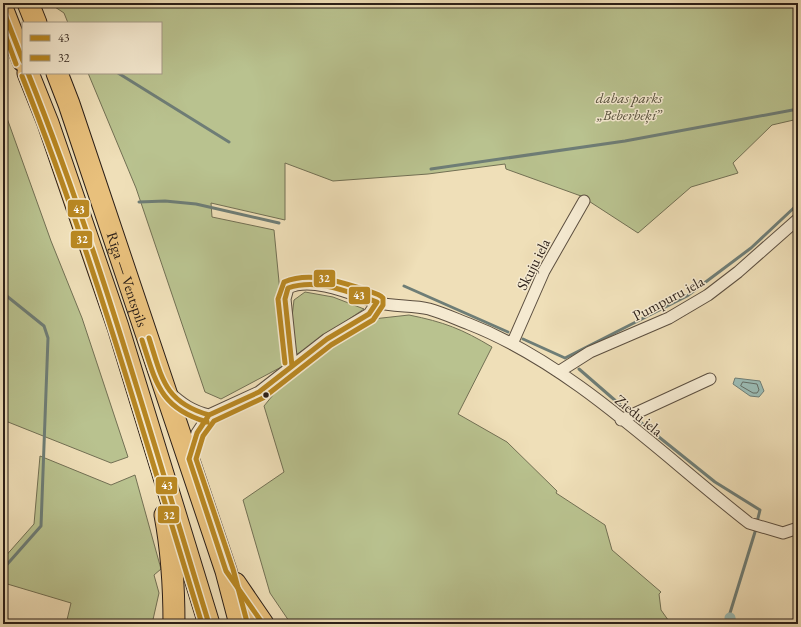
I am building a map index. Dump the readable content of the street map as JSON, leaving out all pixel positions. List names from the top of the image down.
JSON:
{
  "streets": {
    "highway": ["Rīga — Ventspils"],
    "street": ["Skuju iela", "Pumpuru iela", "Ziedu iela"]
  },
  "crossings": [
    ["Skuju iela", "Ziedu iela"],
    ["Pumpuru iela", "Ziedu iela"]
  ],
  "parks": ["dabas parks „Beberbeķi”"],
  "lines": ["transit line 43", "transit line 32"],
  "legend": ["43", "32"]
}
